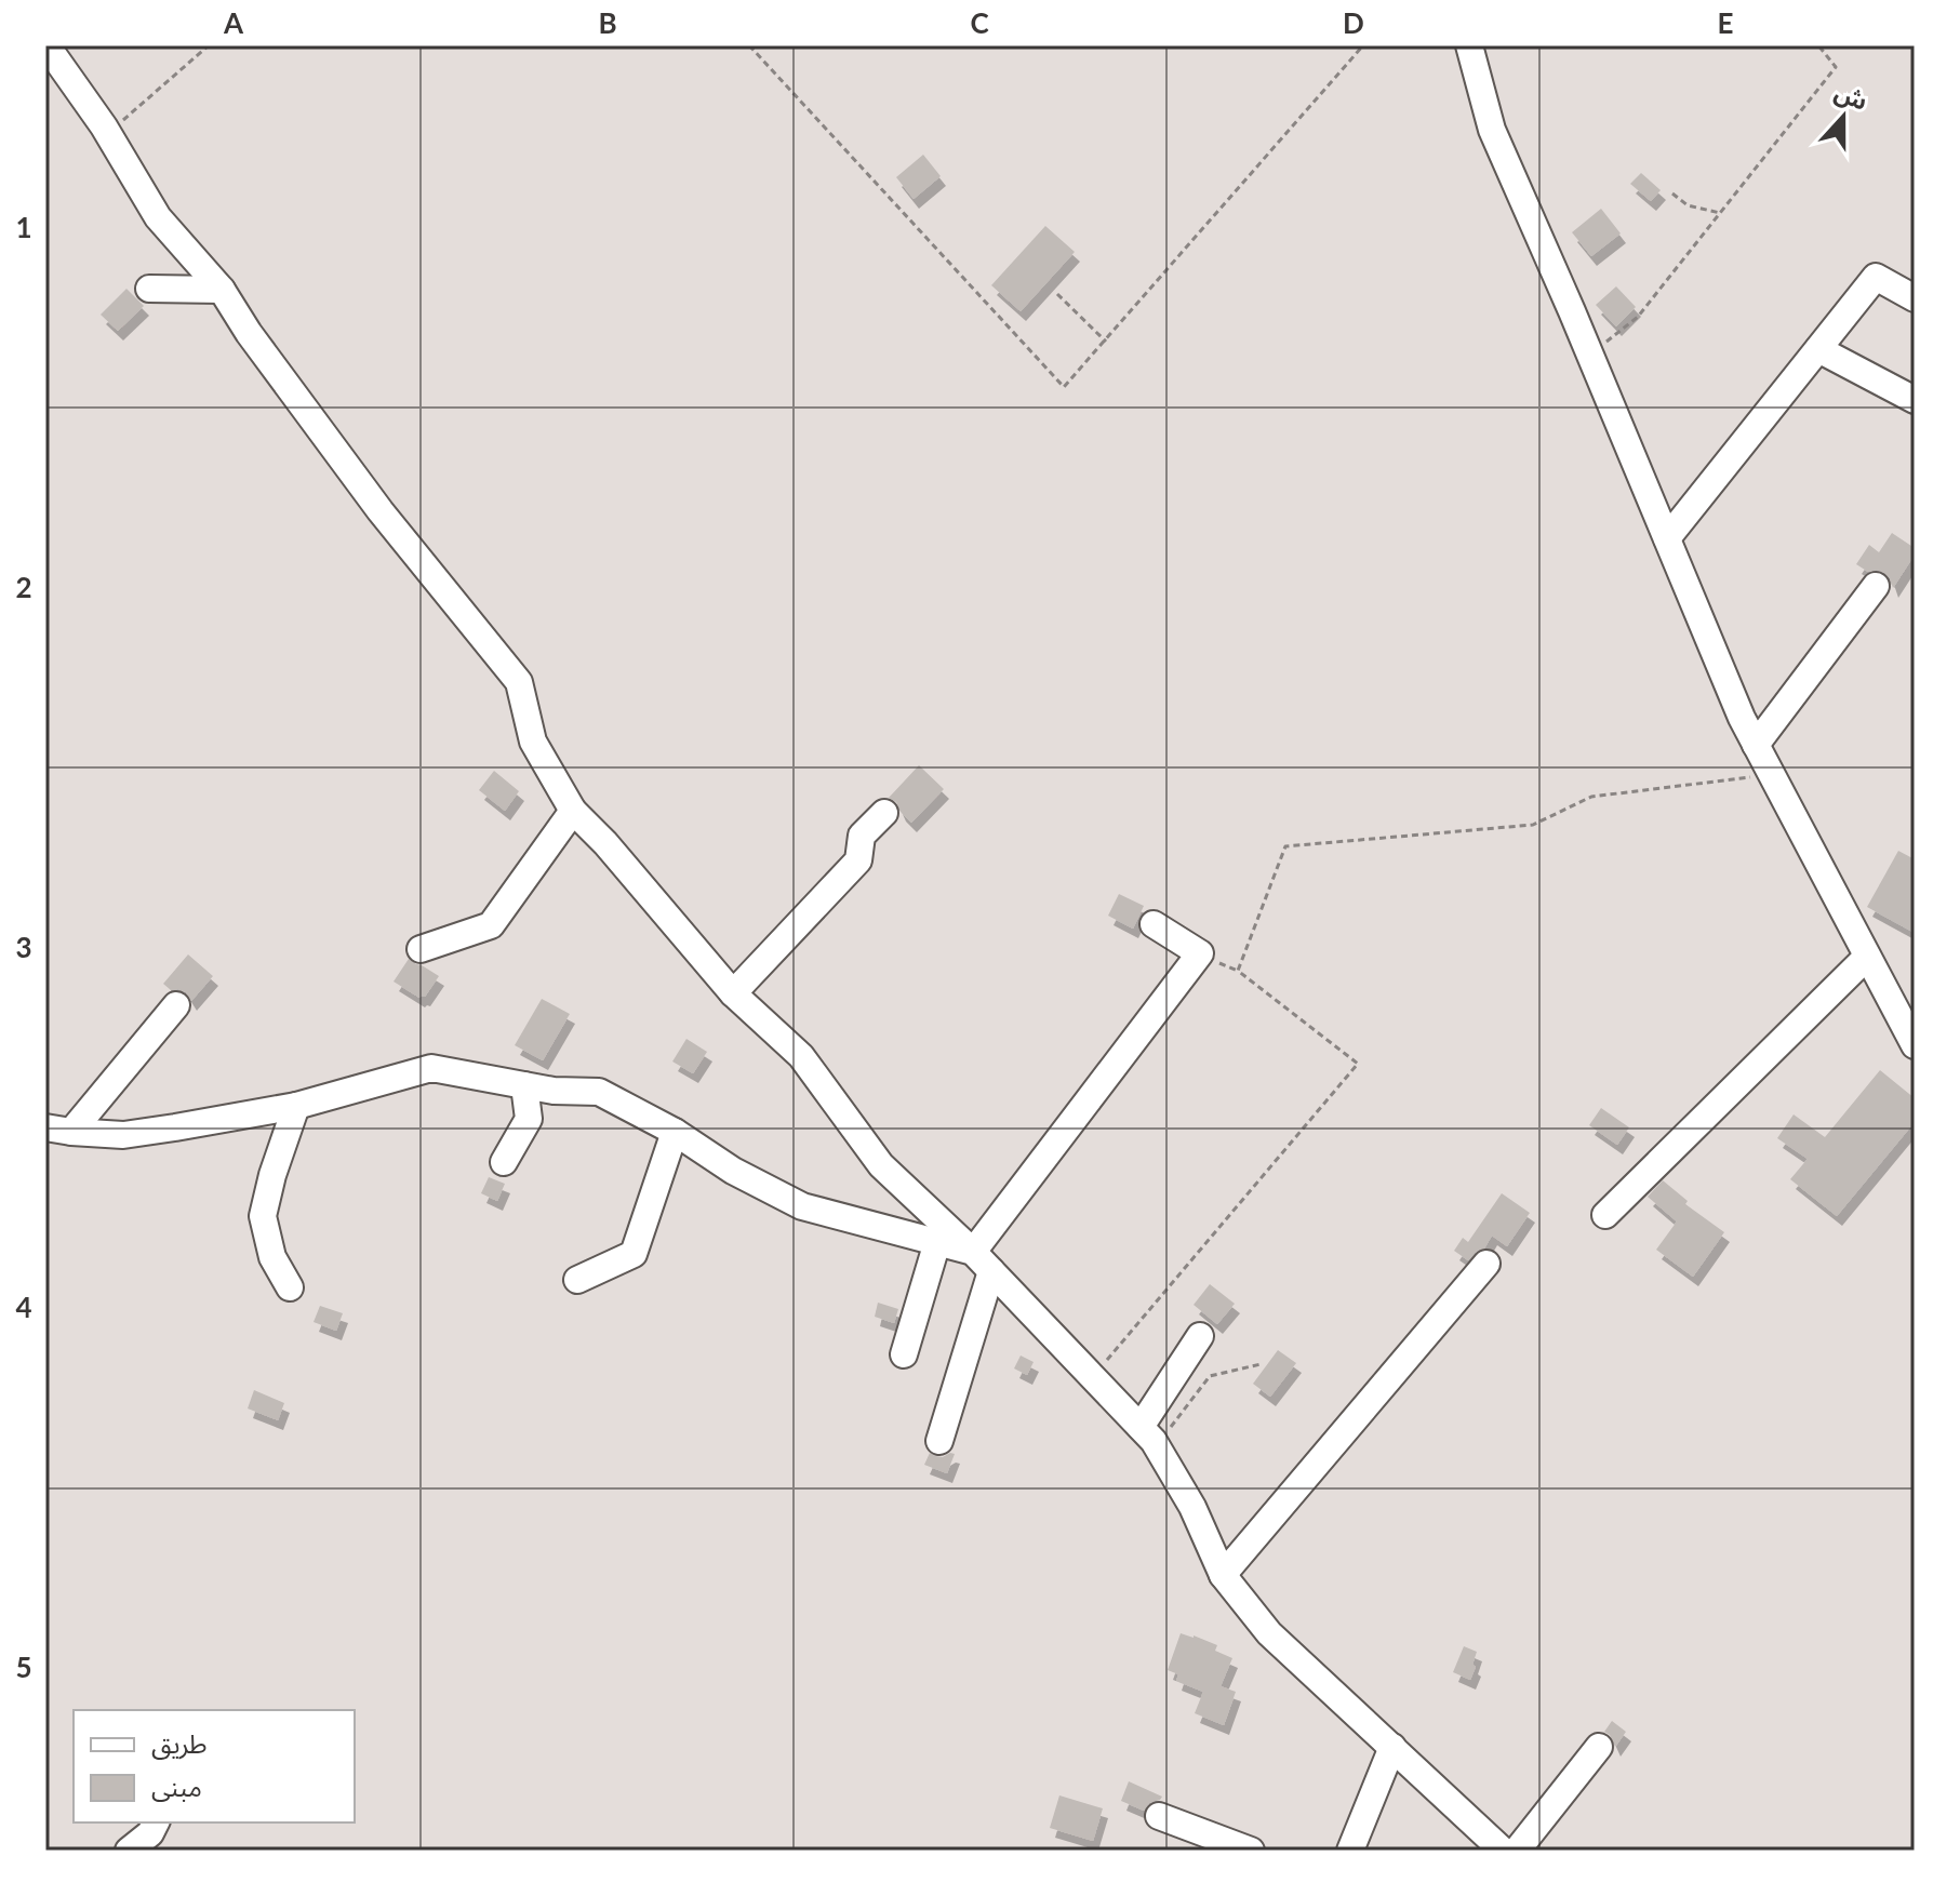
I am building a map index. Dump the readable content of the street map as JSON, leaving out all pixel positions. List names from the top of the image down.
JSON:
{
  "legend": ["طريق", "مبنى"],
  "north": "top",
  "grid": {
    "columns": [
      "A",
      "B",
      "C",
      "D",
      "E"
    ],
    "rows": [
      "1",
      "2",
      "3",
      "4",
      "5"
    ]
  }
}
